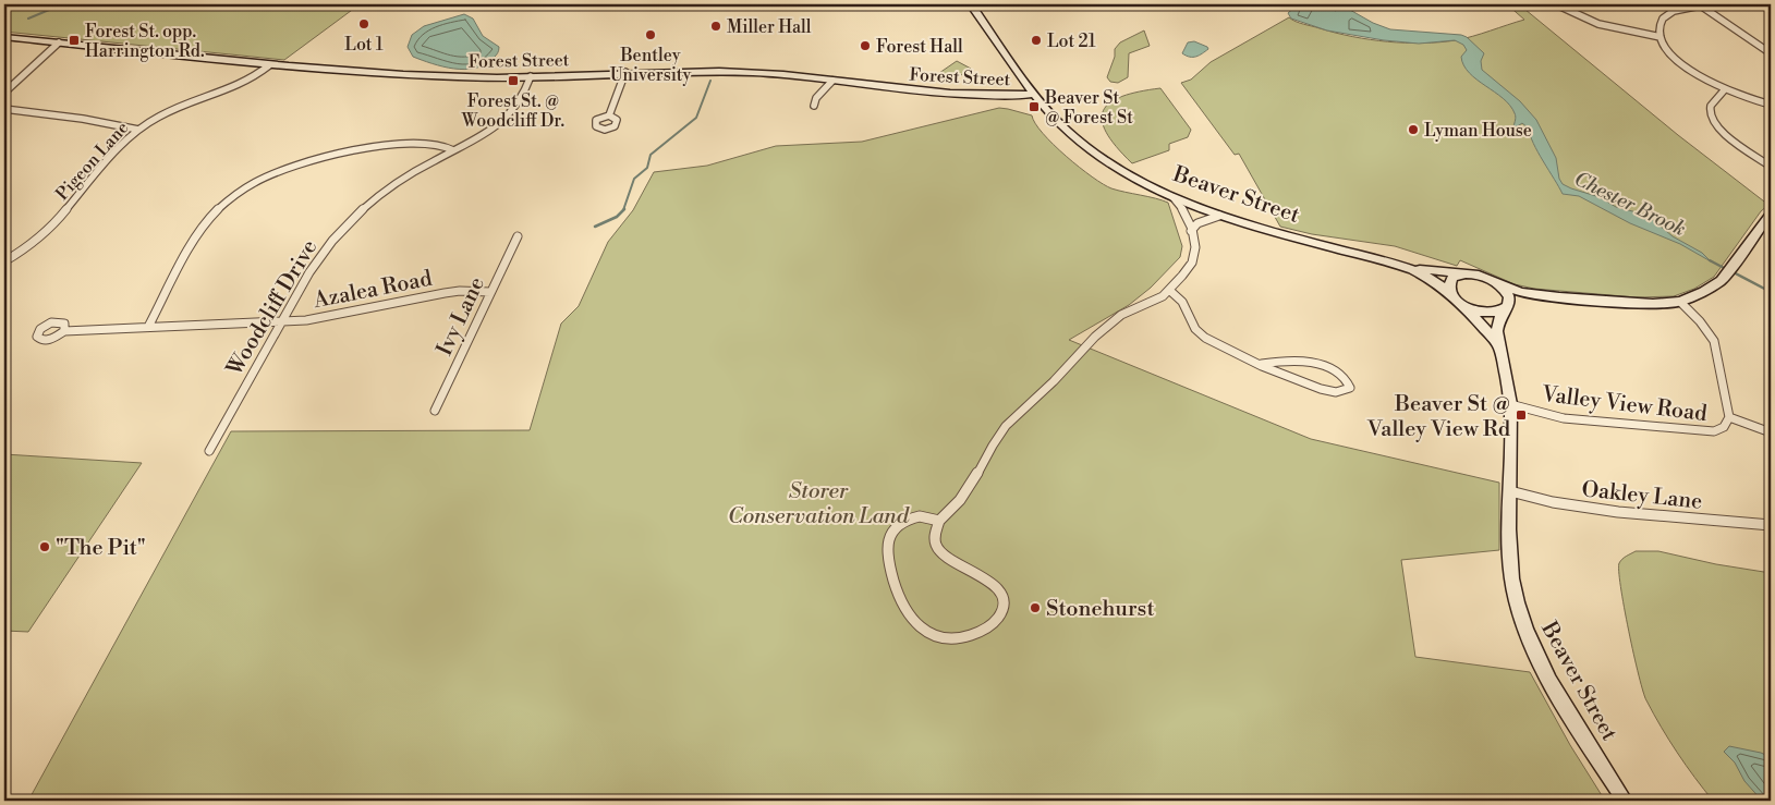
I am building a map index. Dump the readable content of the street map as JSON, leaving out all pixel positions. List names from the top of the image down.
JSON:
{
  "streets": {
    "main road": ["Forest Street", "Beaver Street"],
    "street": [
      "Pigeon Lane",
      "Azalea Road",
      "Woodcliff Drive",
      "Ivy Lane",
      "Valley View Road",
      "Oakley Lane"
    ]
  },
  "crossings": [
    ["Forest Street", "Pigeon Lane"],
    ["Forest Street", "Beaver Street"],
    ["Forest Street", "Woodcliff Drive"],
    ["Beaver Street", "Valley View Road"],
    ["Beaver Street", "Oakley Lane"],
    ["Azalea Road", "Woodcliff Drive"],
    ["Azalea Road", "Ivy Lane"]
  ],
  "water": ["Chester Brook"],
  "parks": ["Storer Conservation Land"],
  "places": {
    "other": [
      "Lot 1",
      "Miller Hall",
      "Bentley University",
      "Lot 21",
      "Forest Hall",
      "Lyman House",
      "\"The Pit\"",
      "Stonehurst"
    ],
    "transit": [
      "Forest St. opp. Harrington Rd.",
      "Forest St. @ Woodcliff Dr.",
      "Beaver St @ Forest St",
      "Beaver St @ Valley View Rd"
    ]
  }
}
